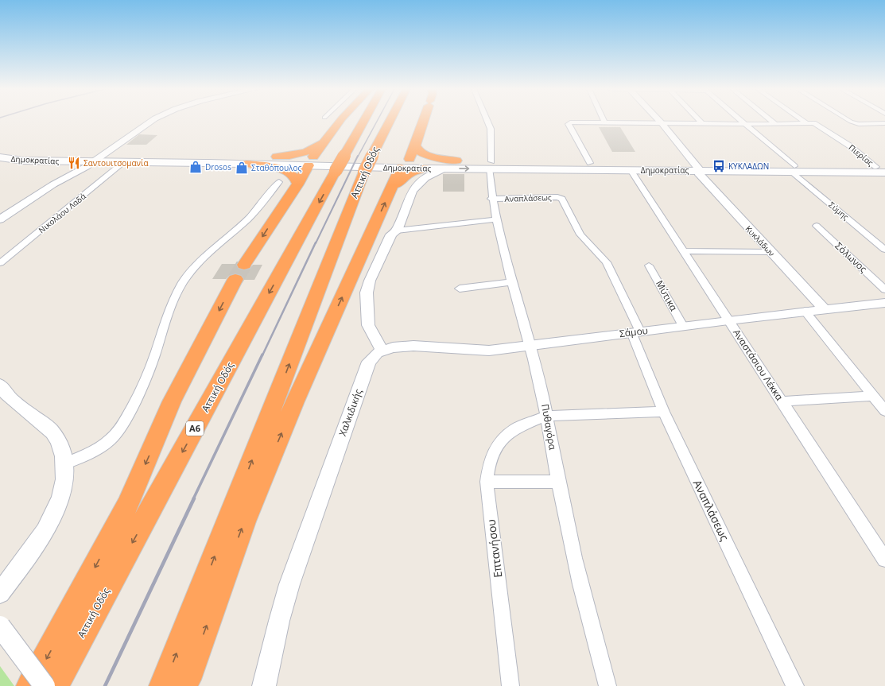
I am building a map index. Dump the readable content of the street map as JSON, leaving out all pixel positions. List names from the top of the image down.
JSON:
{
  "streets": {
    "highway": ["Αττική Οδός", "Α6"],
    "main road": ["Δημοκρατίας"],
    "street": [
      "Πιερίας",
      "Αναπλάσεως",
      "Σύμης",
      "Νικολάου Λαδά",
      "Κυκλάδων",
      "Σόλωνος",
      "Μύτικα",
      "Σάμου",
      "Αναστάσιου Λέκκα",
      "Χαλκιδικής",
      "Πυθαγόρα",
      "Επτανήσου"
    ]
  },
  "crossings": [
    ["Πιερίας", "Δημοκρατίας"],
    ["Δημοκρατίας", "Σύμης"],
    ["Δημοκρατίας", "Νικολάου Λαδά"],
    ["Δημοκρατίας", "Κυκλάδων"],
    ["Δημοκρατίας", "Αναστάσιου Λέκκα"],
    ["Δημοκρατίας", "Πυθαγόρα"],
    ["Αναπλάσεως", "Σάμου"],
    ["Αναπλάσεως", "Πυθαγόρα"],
    ["Αναπλάσεως", "Επτανήσου"],
    ["Κυκλάδων", "Σάμου"],
    ["Μύτικα", "Σάμου"],
    ["Σάμου", "Αναστάσιου Λέκκα"],
    ["Σάμου", "Χαλκιδικής"],
    ["Σάμου", "Πυθαγόρα"],
    ["Πυθαγόρα", "Επτανήσου"]
  ],
  "places": {
    "restaurant": ["Σαντουιτσομανία"],
    "bus stop": ["ΚΥΚΛΑΔΩΝ"],
    "shop": ["Drosos", "Σταθόπουλος"]
  }
}
